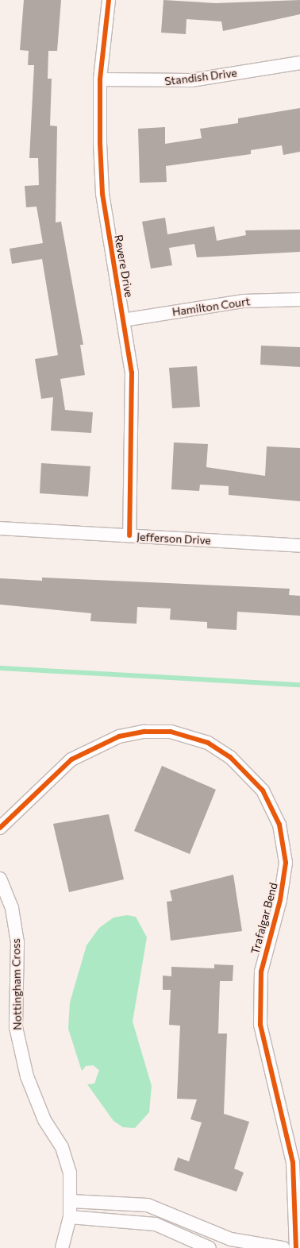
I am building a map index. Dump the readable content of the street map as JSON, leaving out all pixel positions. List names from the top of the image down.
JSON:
{
  "streets": {
    "street": [
      "Standish Drive",
      "Revere Drive",
      "Hamilton Court",
      "Jefferson Drive",
      "Trafalgar Bend",
      "Nottingham Cross"
    ]
  },
  "crossings": [
    ["Standish Drive", "Revere Drive"],
    ["Revere Drive", "Hamilton Court"],
    ["Revere Drive", "Jefferson Drive"]
  ]
}
